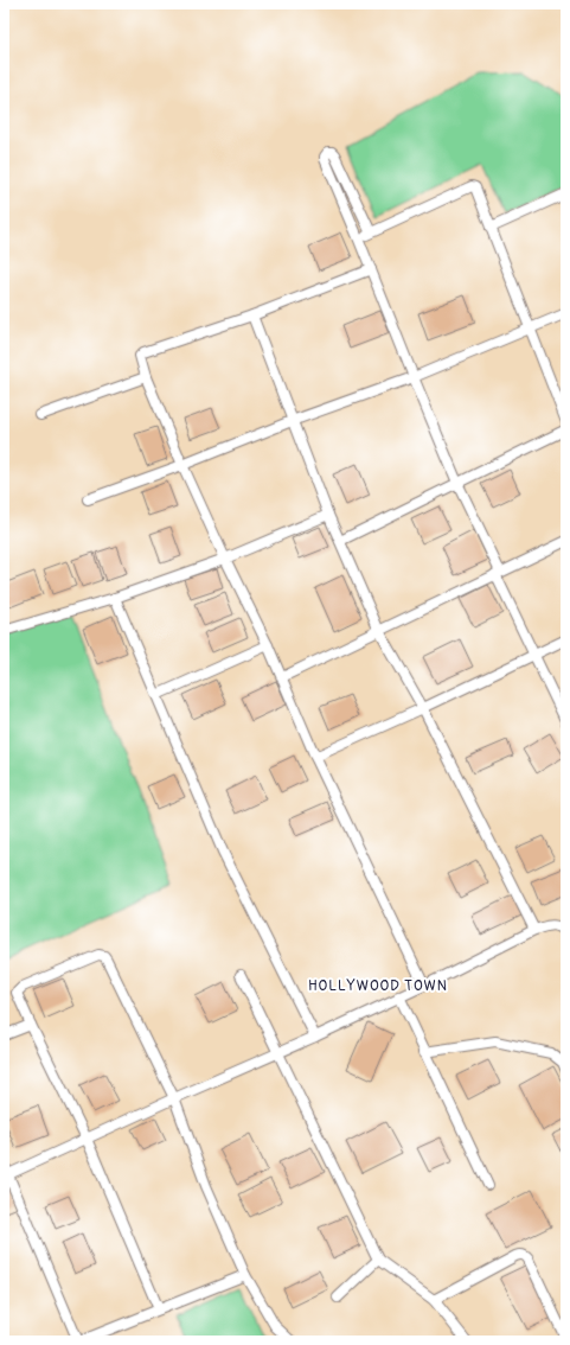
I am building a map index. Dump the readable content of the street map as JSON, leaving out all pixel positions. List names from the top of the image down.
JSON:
{
  "districts": ["HOLLYWOOD TOWN"]
}
